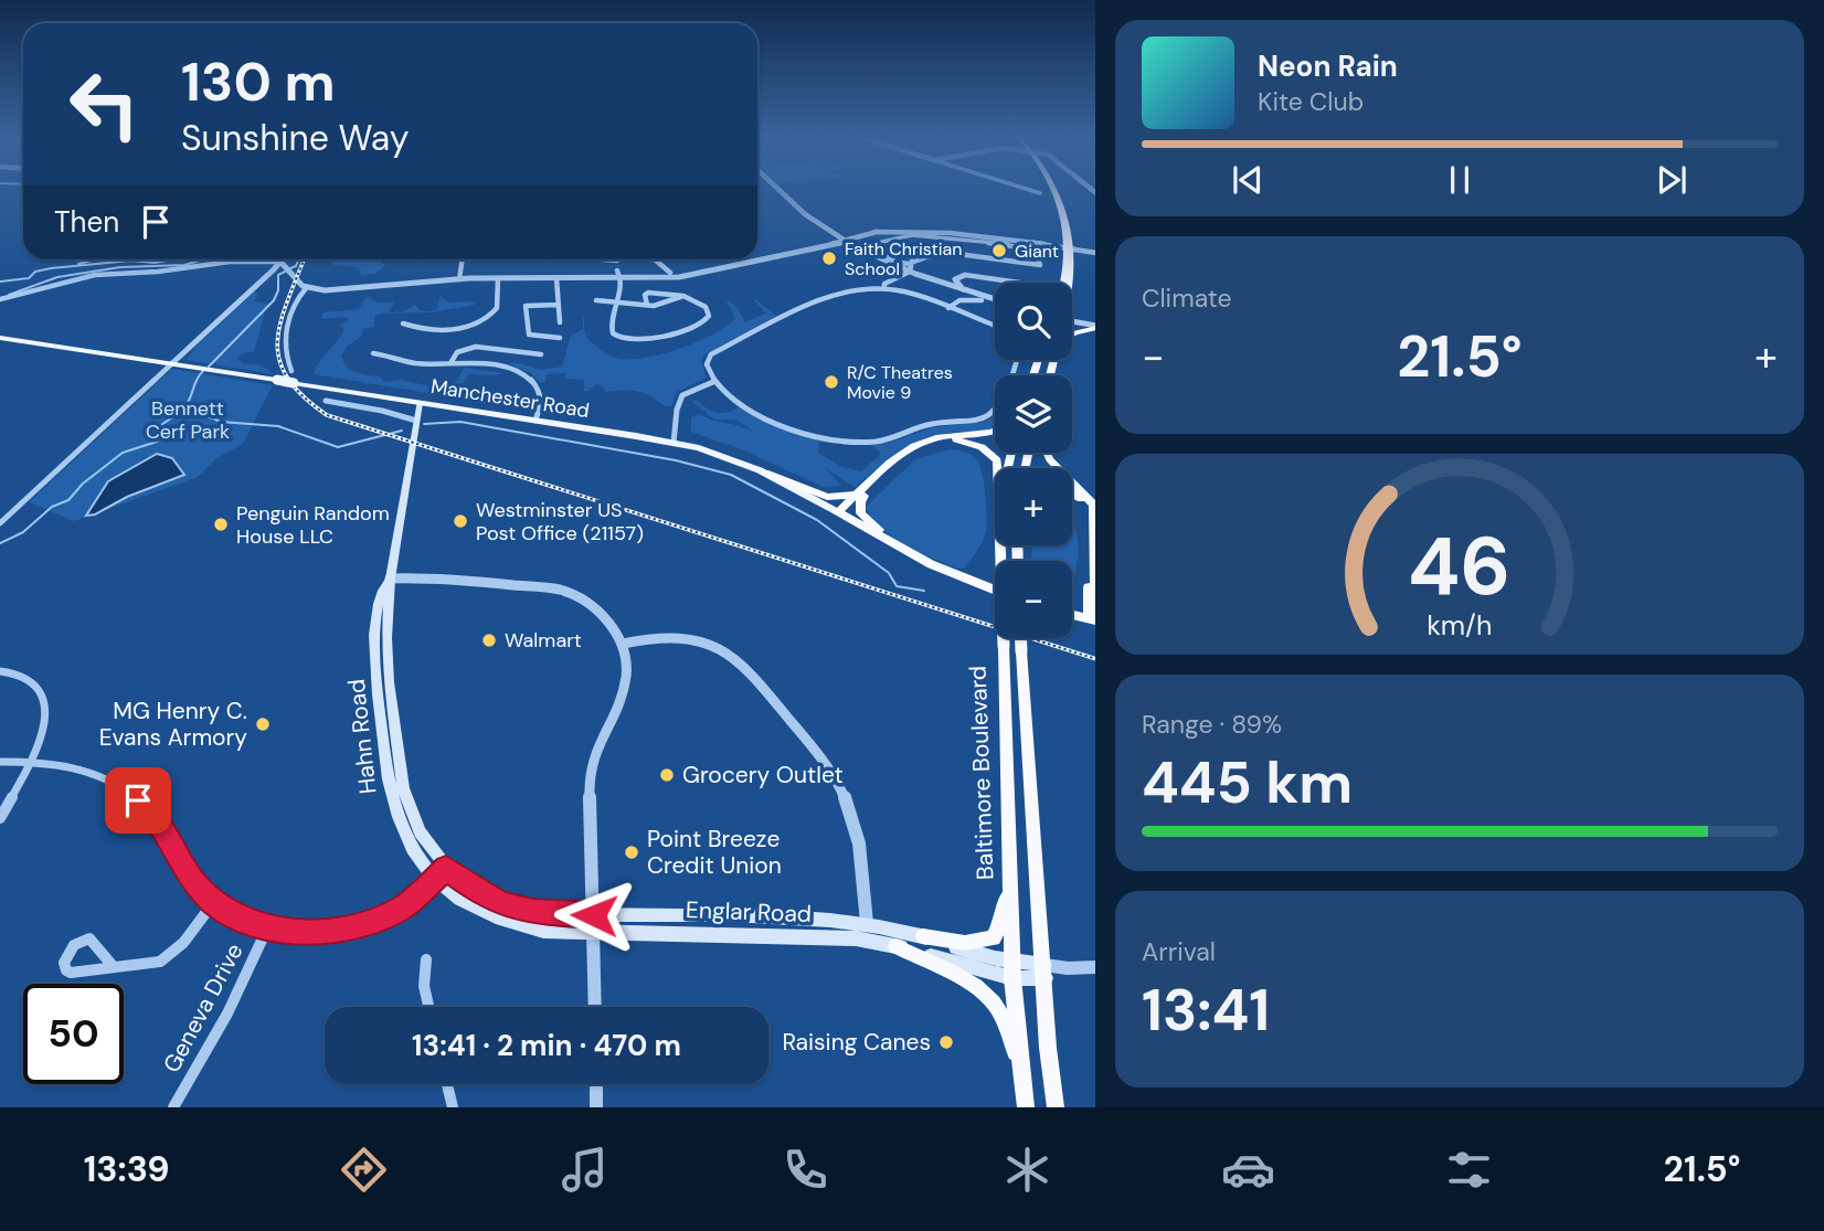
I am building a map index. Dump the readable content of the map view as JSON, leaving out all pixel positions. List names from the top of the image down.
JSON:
{
  "streets": {
    "highway": ["Manchester Road", "Baltimore Boulevard"],
    "main road": ["Hahn Road", "Englar Road"],
    "street": ["Geneva Drive"]
  },
  "crossings": [
    ["Manchester Road", "Hahn Road"],
    ["Hahn Road", "Englar Road"],
    ["Baltimore Boulevard", "Englar Road"]
  ],
  "parks": ["Bennett Cerf Park"],
  "places": [
    "Giant",
    "Faith Christian School",
    "R/C Theatres Movie 9",
    "Westminster US Post Office (21157)",
    "Penguin Random House LLC",
    "Walmart",
    "MG Henry C. Evans Armory",
    "Grocery Outlet",
    "Point Breeze Credit Union",
    "Raising Canes"
  ],
  "page": {
    "turn": ["130 m", "Sunshine Way"],
    "song": ["Neon Rain", "Kite Club"],
    "then": "Then",
    "tile": [
      "Climate",
      ["Range · 89%", "445 km"],
      ["Arrival", "13:41"]
    ],
    "map_buttons": ["+", "−"],
    "heat": ["−", "21.5°", "+"],
    "limit": "50",
    "trip": "13:41 · 2 min · 470 m",
    "tabs": ["13:39", "21.5°"],
    "gauge": ["46", "km/h"]
  }
}
